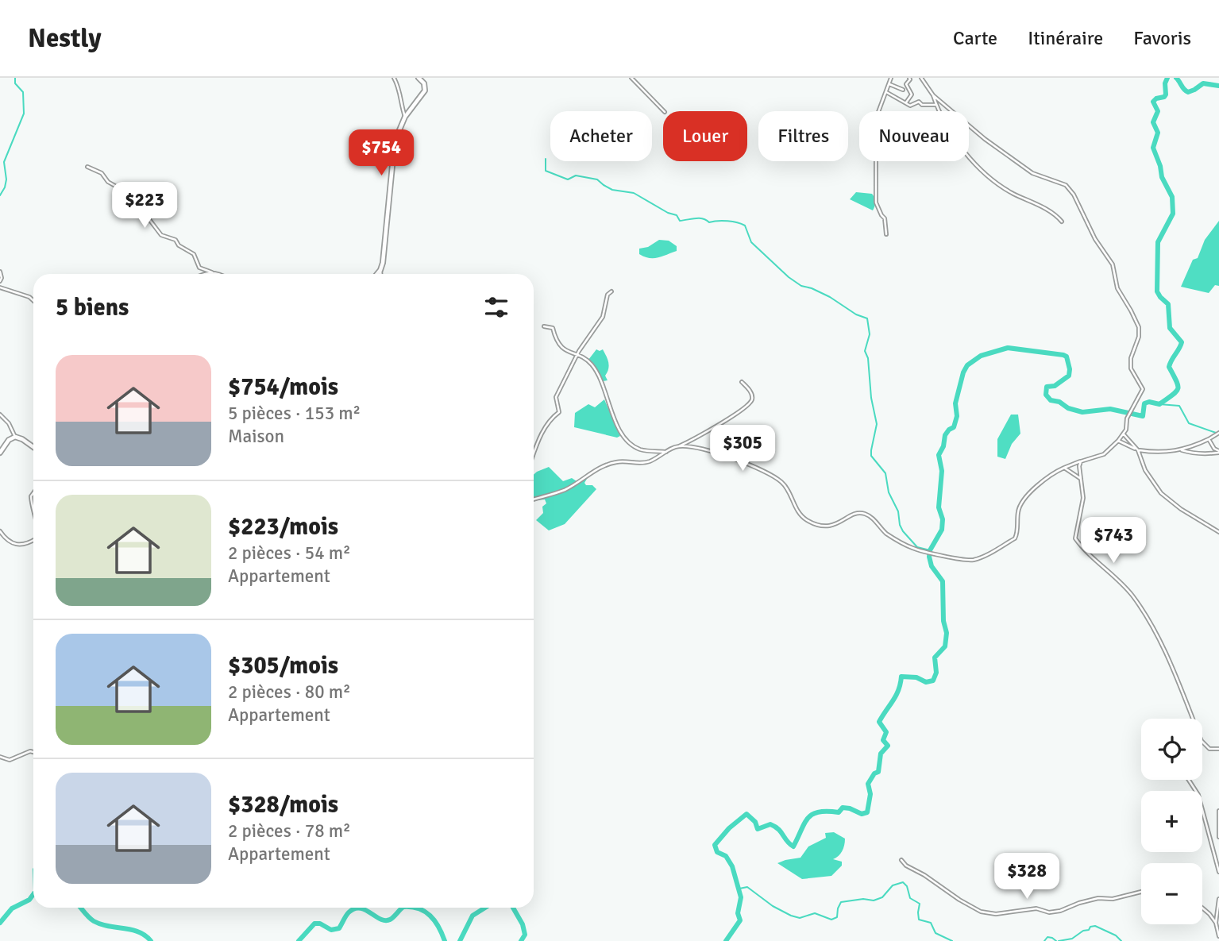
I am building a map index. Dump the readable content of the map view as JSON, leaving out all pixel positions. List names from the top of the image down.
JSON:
{
  "page": {
    "header": "Nestly",
    "nav": ["Carte", "Itinéraire", "Favoris"],
    "chip": [
      "Acheter",
      "Louer",
      "Filtres",
      "Nouveau"
    ],
    "price": [
      "$754",
      "$223",
      "$305",
      "$743",
      "$328"
    ],
    "heading": "5 biens",
    "list": [
      {
        "name": "$754/mois",
        "note": "5 pièces · 153 m² · Maison"
      },
      {
        "name": "$223/mois",
        "note": "2 pièces · 54 m² · Appartement"
      },
      {
        "name": "$305/mois",
        "note": "2 pièces · 80 m² · Appartement"
      },
      {
        "name": "$328/mois",
        "note": "2 pièces · 78 m² · Appartement"
      }
    ],
    "map_buttons": ["+", "−"]
  }
}
